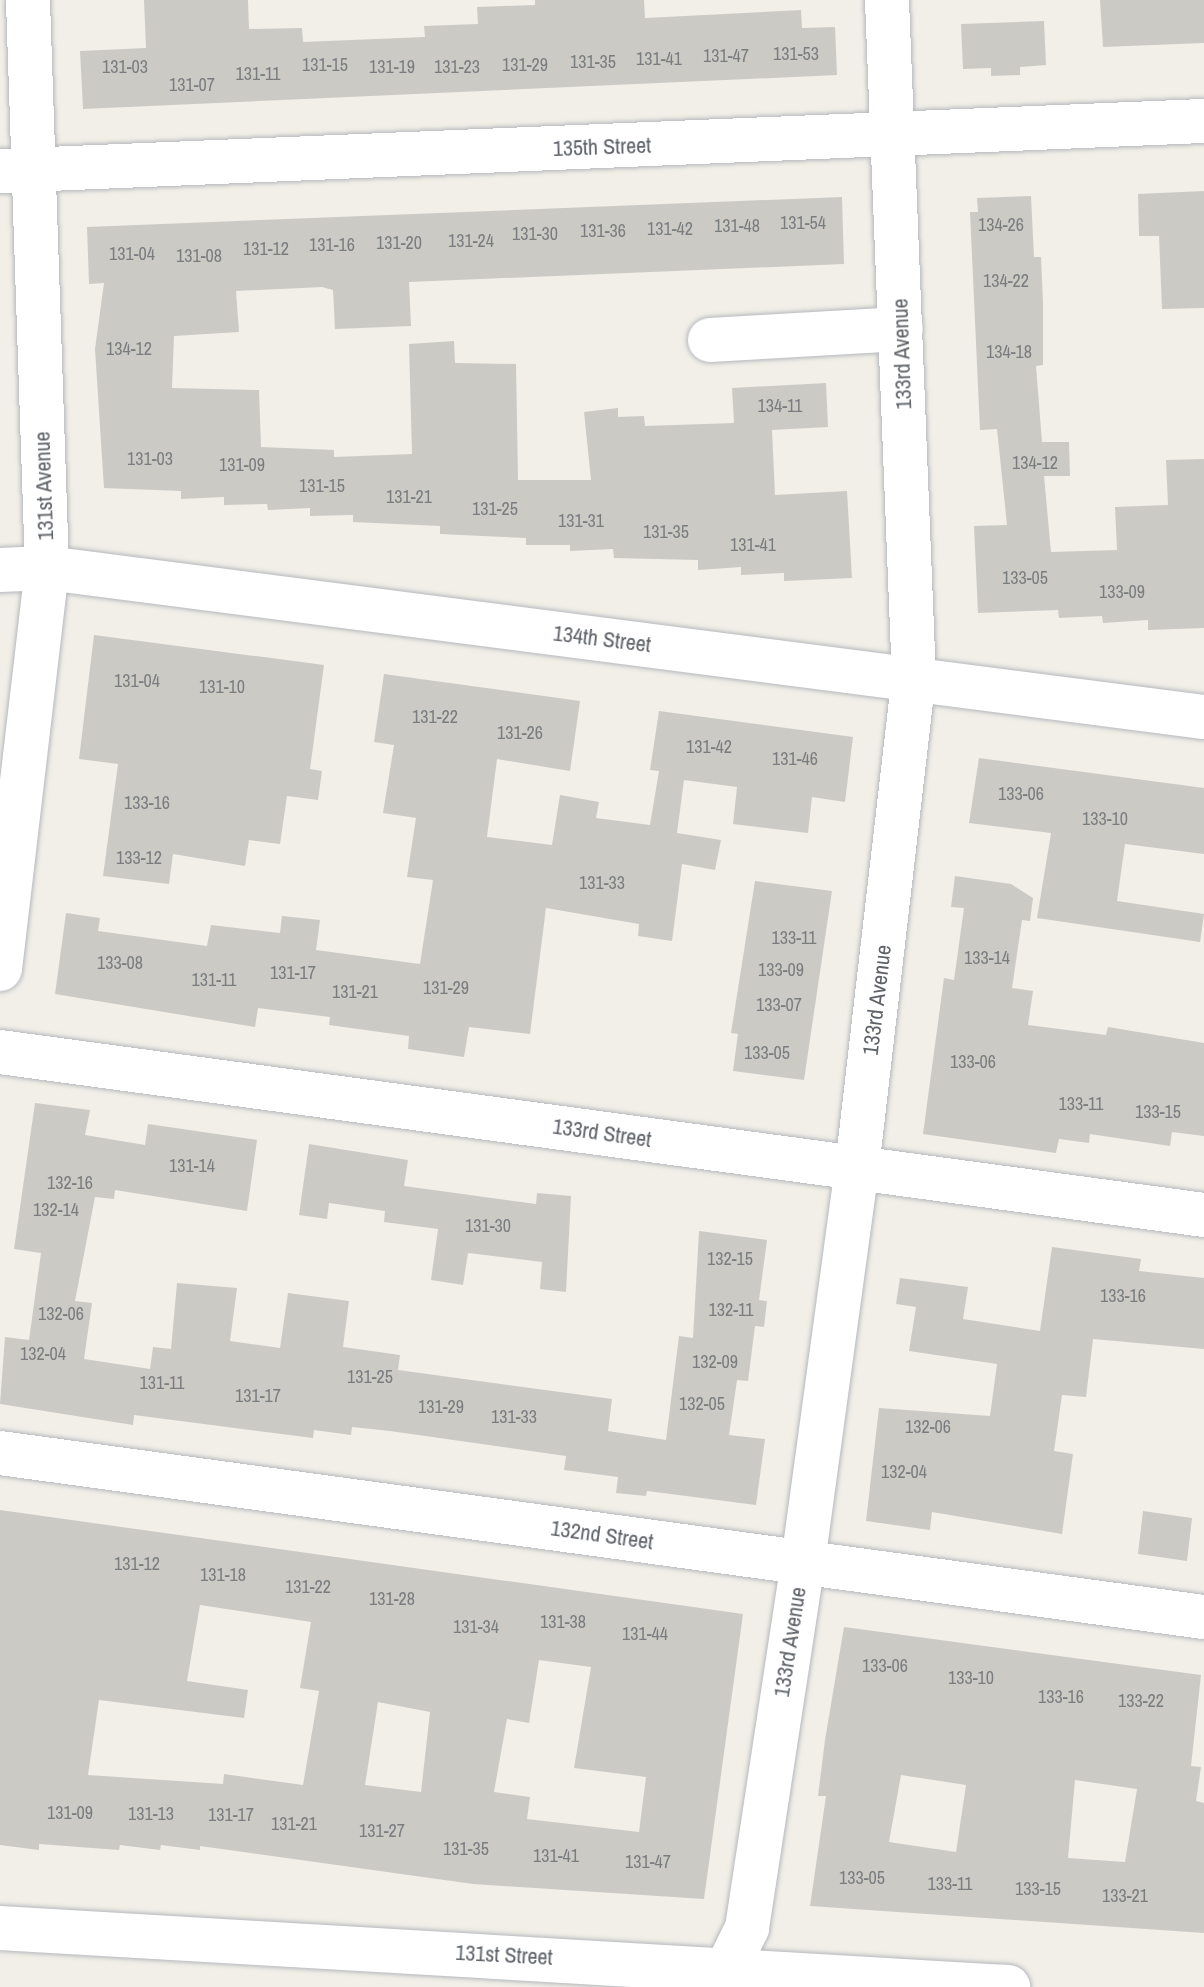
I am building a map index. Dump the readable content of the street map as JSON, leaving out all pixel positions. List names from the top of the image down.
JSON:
{
  "streets": {
    "street": [
      "135th Street",
      "133rd Avenue",
      "131st Avenue",
      "134th Street",
      "133rd Street",
      "132nd Street",
      "131st Street"
    ]
  },
  "crossings": [
    ["135th Street", "133rd Avenue"],
    ["135th Street", "131st Avenue"],
    ["133rd Avenue", "134th Street"],
    ["133rd Avenue", "133rd Street"],
    ["133rd Avenue", "132nd Street"],
    ["133rd Avenue", "131st Street"],
    ["131st Avenue", "134th Street"]
  ],
  "house_numbers": [
    "131-53",
    "131-47",
    "131-41",
    "131-35",
    "131-15",
    "131-29",
    "131-03",
    "131-19",
    "131-23",
    "131-11",
    "131-07",
    "131-54",
    "134-26",
    "131-48",
    "131-42",
    "131-36",
    "131-30",
    "131-24",
    "131-20",
    "131-16",
    "131-12",
    "131-04",
    "131-08",
    "134-22",
    "134-12",
    "134-18",
    "134-11",
    "131-03",
    "134-12",
    "131-09",
    "131-15",
    "131-21",
    "131-25",
    "131-31",
    "131-35",
    "131-41",
    "133-05",
    "133-09",
    "131-04",
    "131-10",
    "131-22",
    "131-26",
    "131-42",
    "131-46",
    "133-06",
    "133-16",
    "133-10",
    "133-12",
    "131-33",
    "133-11",
    "133-14",
    "133-08",
    "133-09",
    "131-17",
    "131-11",
    "131-29",
    "131-21",
    "133-07",
    "133-05",
    "133-06",
    "133-11",
    "133-15",
    "131-14",
    "132-16",
    "132-14",
    "131-30",
    "132-15",
    "133-16",
    "132-11",
    "132-06",
    "132-04",
    "132-09",
    "131-25",
    "131-11",
    "131-17",
    "132-05",
    "131-29",
    "131-33",
    "132-06",
    "132-04",
    "131-12",
    "131-18",
    "131-22",
    "131-28",
    "131-38",
    "131-34",
    "131-44",
    "133-06",
    "133-10",
    "133-16",
    "133-22",
    "131-09",
    "131-13",
    "131-17",
    "131-21",
    "131-27",
    "131-35",
    "131-41",
    "131-47",
    "133-05",
    "133-11",
    "133-15",
    "133-21"
  ]
}
